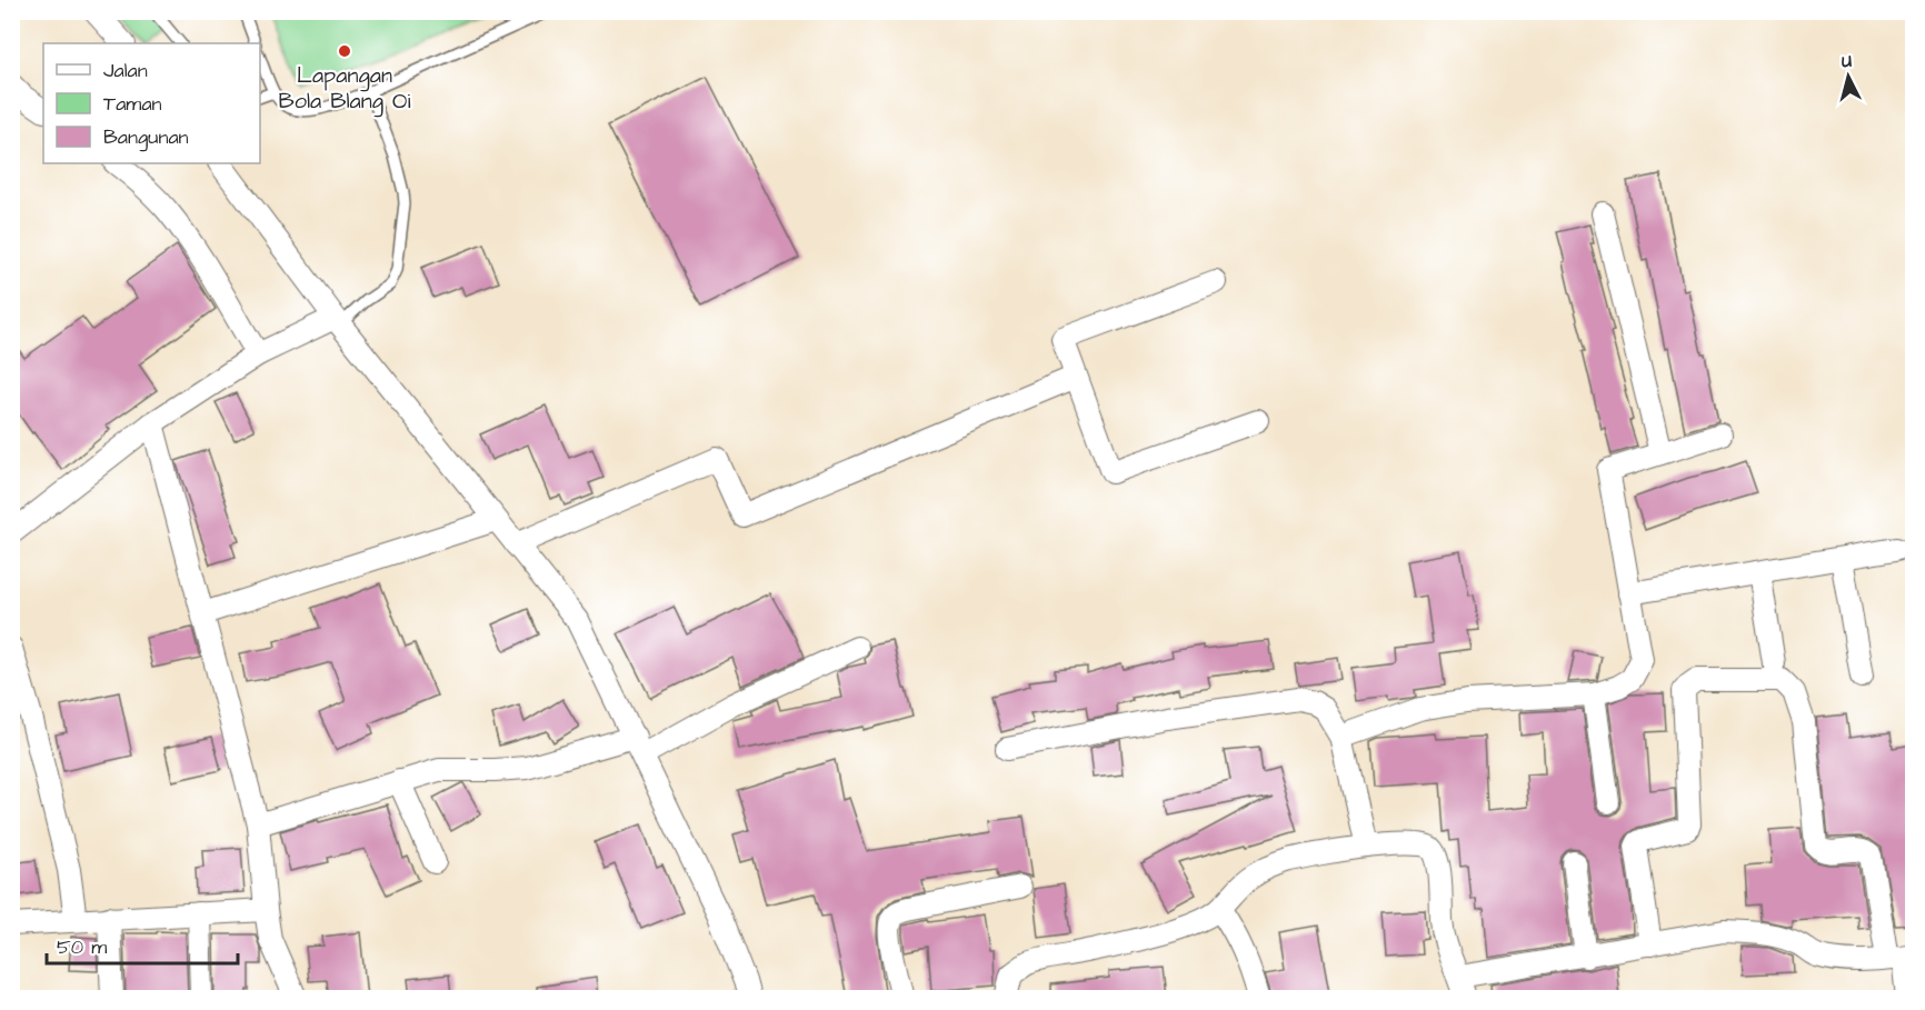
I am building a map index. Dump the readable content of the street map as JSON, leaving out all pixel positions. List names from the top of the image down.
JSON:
{
  "places": ["Lapangan Bola Blang Oi"],
  "legend": ["Jalan", "Taman", "Bangunan"],
  "scale_bar": "50 m",
  "north": "top"
}
